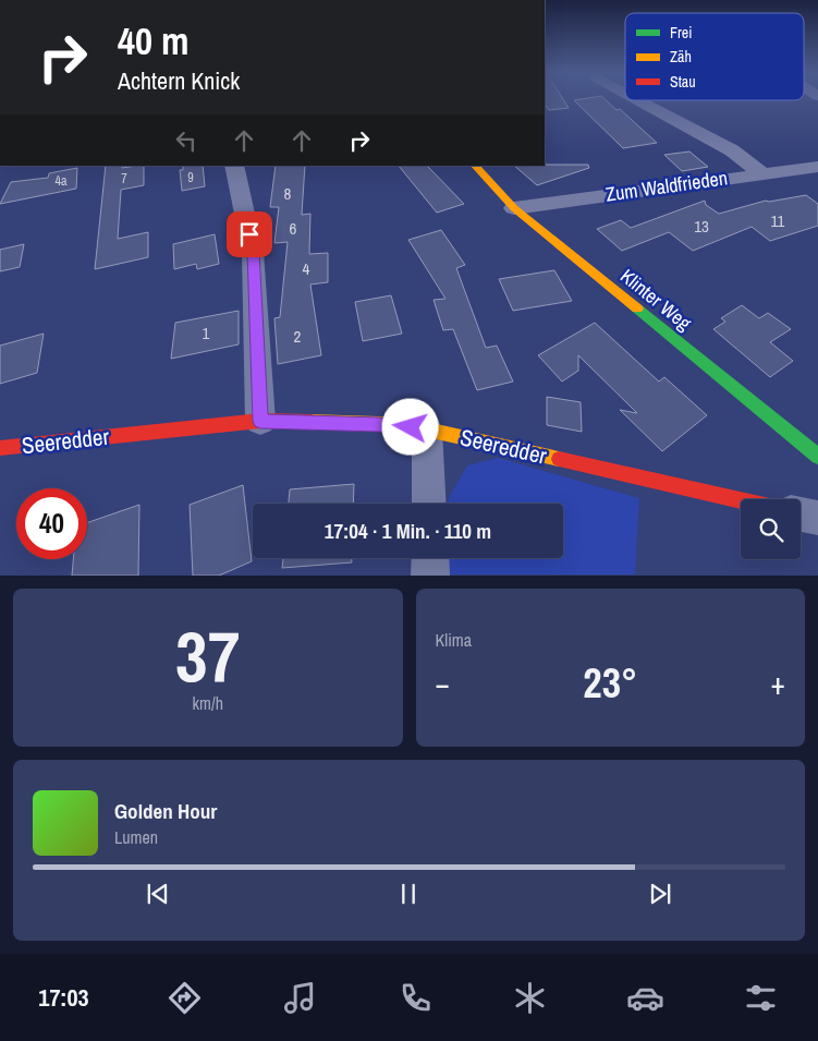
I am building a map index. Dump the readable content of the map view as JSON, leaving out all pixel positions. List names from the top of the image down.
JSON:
{
  "streets": {
    "street": ["Zum Waldfrieden", "Klinter Weg", "Seeredder"]
  },
  "crossings": [
    ["Zum Waldfrieden", "Klinter Weg"]
  ],
  "house_numbers": [
    "9",
    "7",
    "4a",
    "8",
    "11",
    "13",
    "6",
    "4",
    "1",
    "2"
  ],
  "legend": ["Frei", "Zäh", "Stau"],
  "page": {
    "turn": ["40 m", "Achtern Knick"],
    "limit": "40",
    "trip": "17:04 · 1 Min. · 110 m",
    "tile": [
      ["37", "km/h"],
      "Klima"
    ],
    "heat": ["−", "23°", "+"],
    "song": ["Golden Hour", "Lumen"],
    "tabs": "17:03"
  }
}
